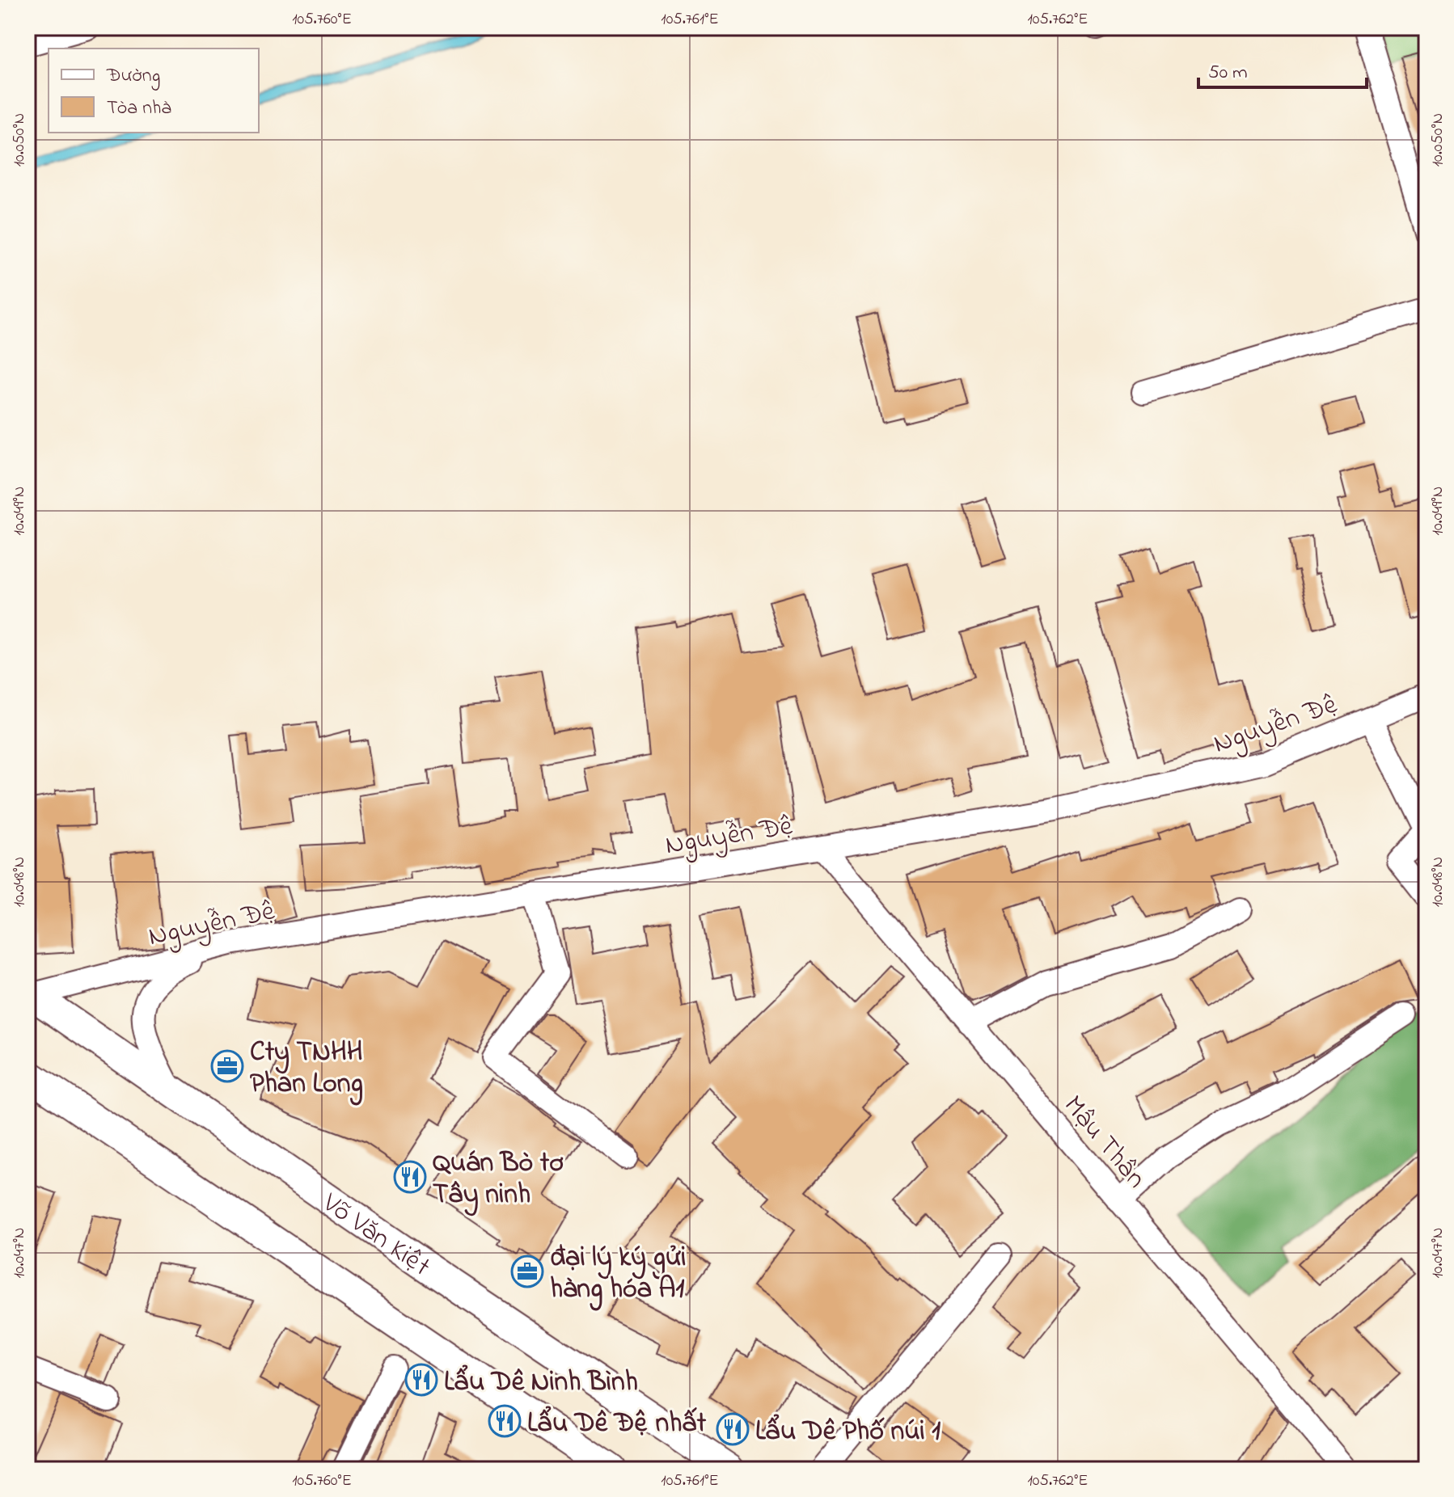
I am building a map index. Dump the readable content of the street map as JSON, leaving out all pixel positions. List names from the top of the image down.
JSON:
{
  "streets": {
    "main road": ["Võ Văn Kiệt"],
    "street": ["Nguyễn Đệ", "Mậu Thân"]
  },
  "crossings": [
    ["Nguyễn Đệ", "Mậu Thân"],
    ["Nguyễn Đệ", "Võ Văn Kiệt"]
  ],
  "places": {
    "office": ["Cty TNHH Phan Long", "đại lý ký gửi hàng hóa A1"],
    "restaurant": [
      "Quán Bò tơ Tây ninh",
      "Lẩu Dê Ninh Bình",
      "Lẩu Dê Đệ nhất",
      "Lẩu Dê Phố núi 1"
    ]
  },
  "legend": ["Đường", "Tòa nhà"],
  "scale_bar": "50 m",
  "coordinates": [
    "105.760°E",
    "105.761°E",
    "105.762°E",
    "10.050°N",
    "10.049°N",
    "10.048°N",
    "10.047°N"
  ]
}
